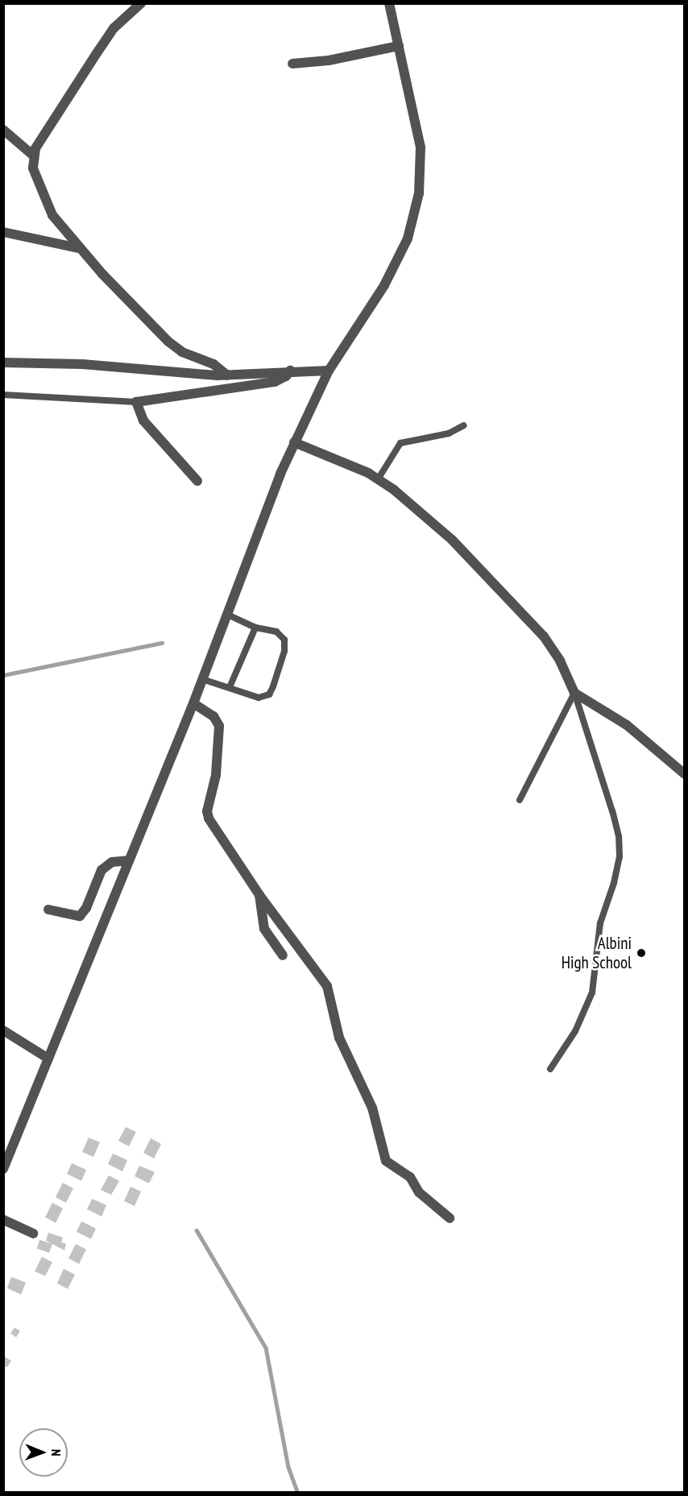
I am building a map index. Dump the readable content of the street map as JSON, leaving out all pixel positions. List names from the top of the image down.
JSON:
{
  "places": ["Albini High School"],
  "north": "right"
}
